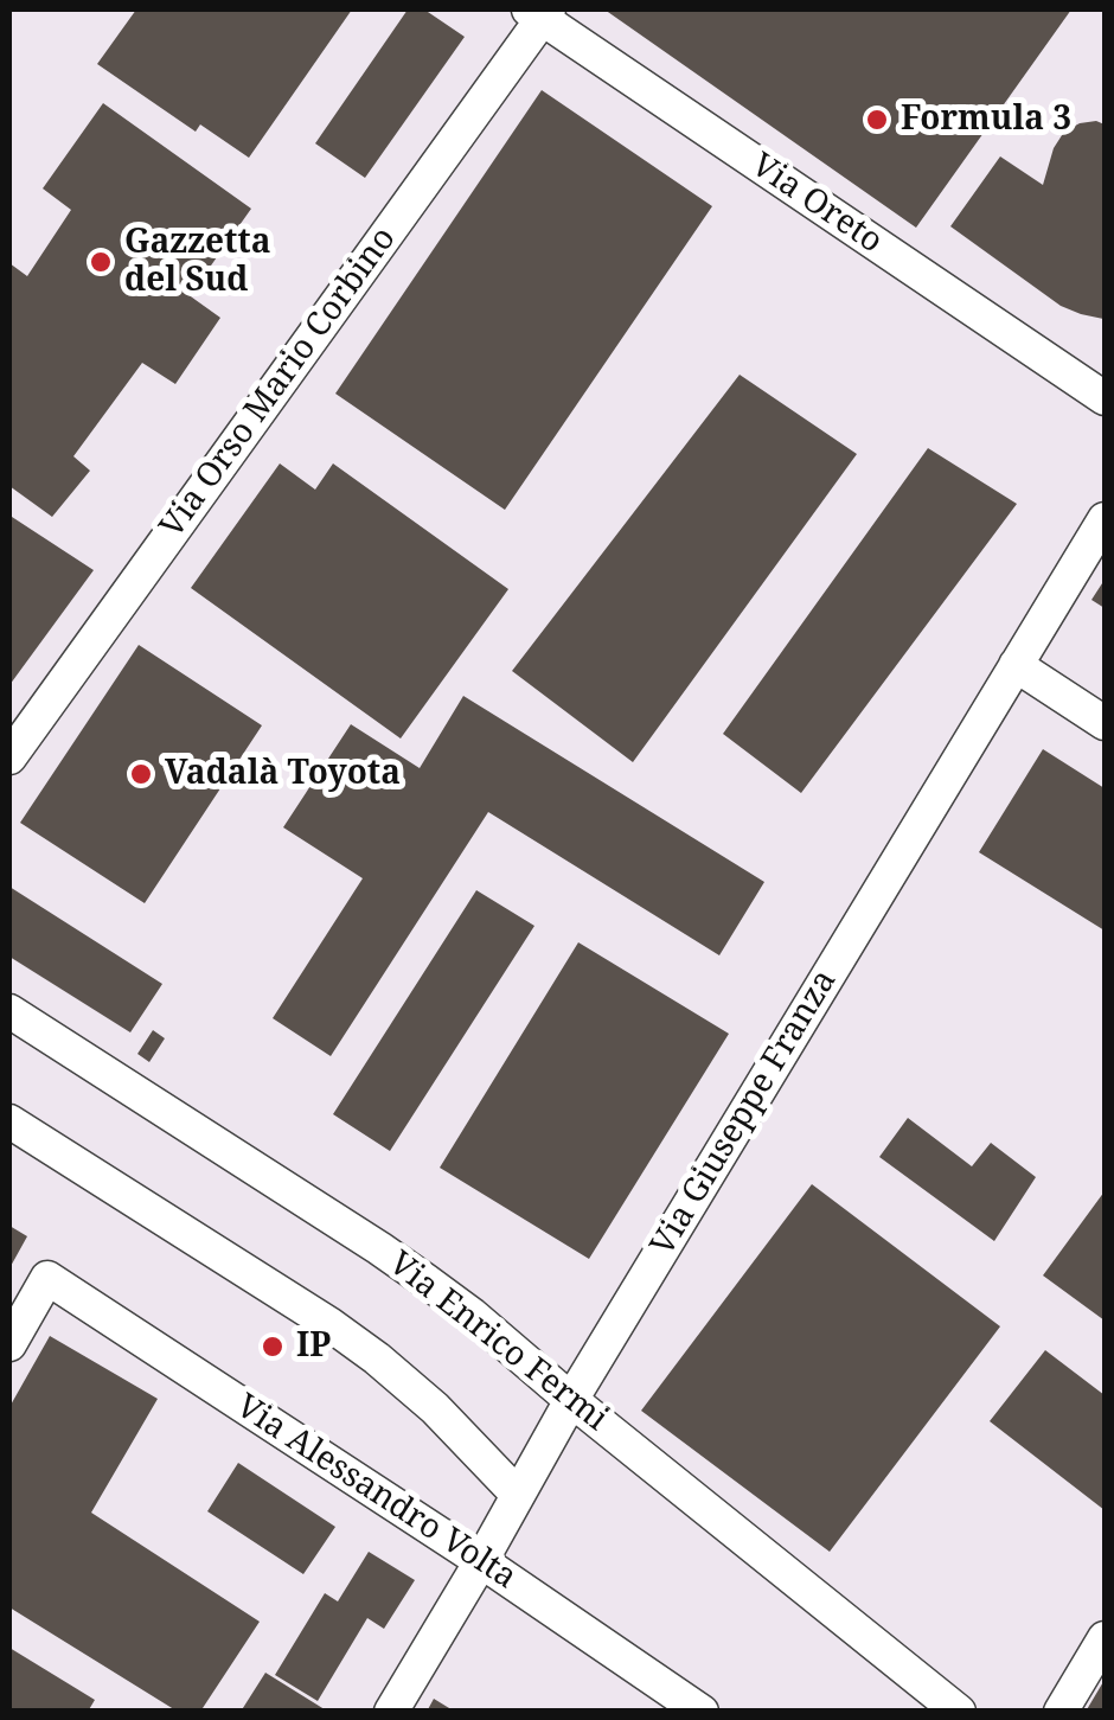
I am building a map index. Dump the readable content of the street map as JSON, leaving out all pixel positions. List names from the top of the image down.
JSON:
{
  "streets": {
    "street": [
      "Via Oreto",
      "Via Orso Mario Corbino",
      "Via Giuseppe Franza",
      "Via Enrico Fermi",
      "Via Alessandro Volta"
    ]
  },
  "crossings": [
    ["Via Oreto", "Via Orso Mario Corbino"],
    ["Via Giuseppe Franza", "Via Enrico Fermi"],
    ["Via Giuseppe Franza", "Via Alessandro Volta"]
  ],
  "places": [
    "Formula 3",
    "Gazzetta del Sud",
    "Vadalà Toyota",
    "IP"
  ]
}
